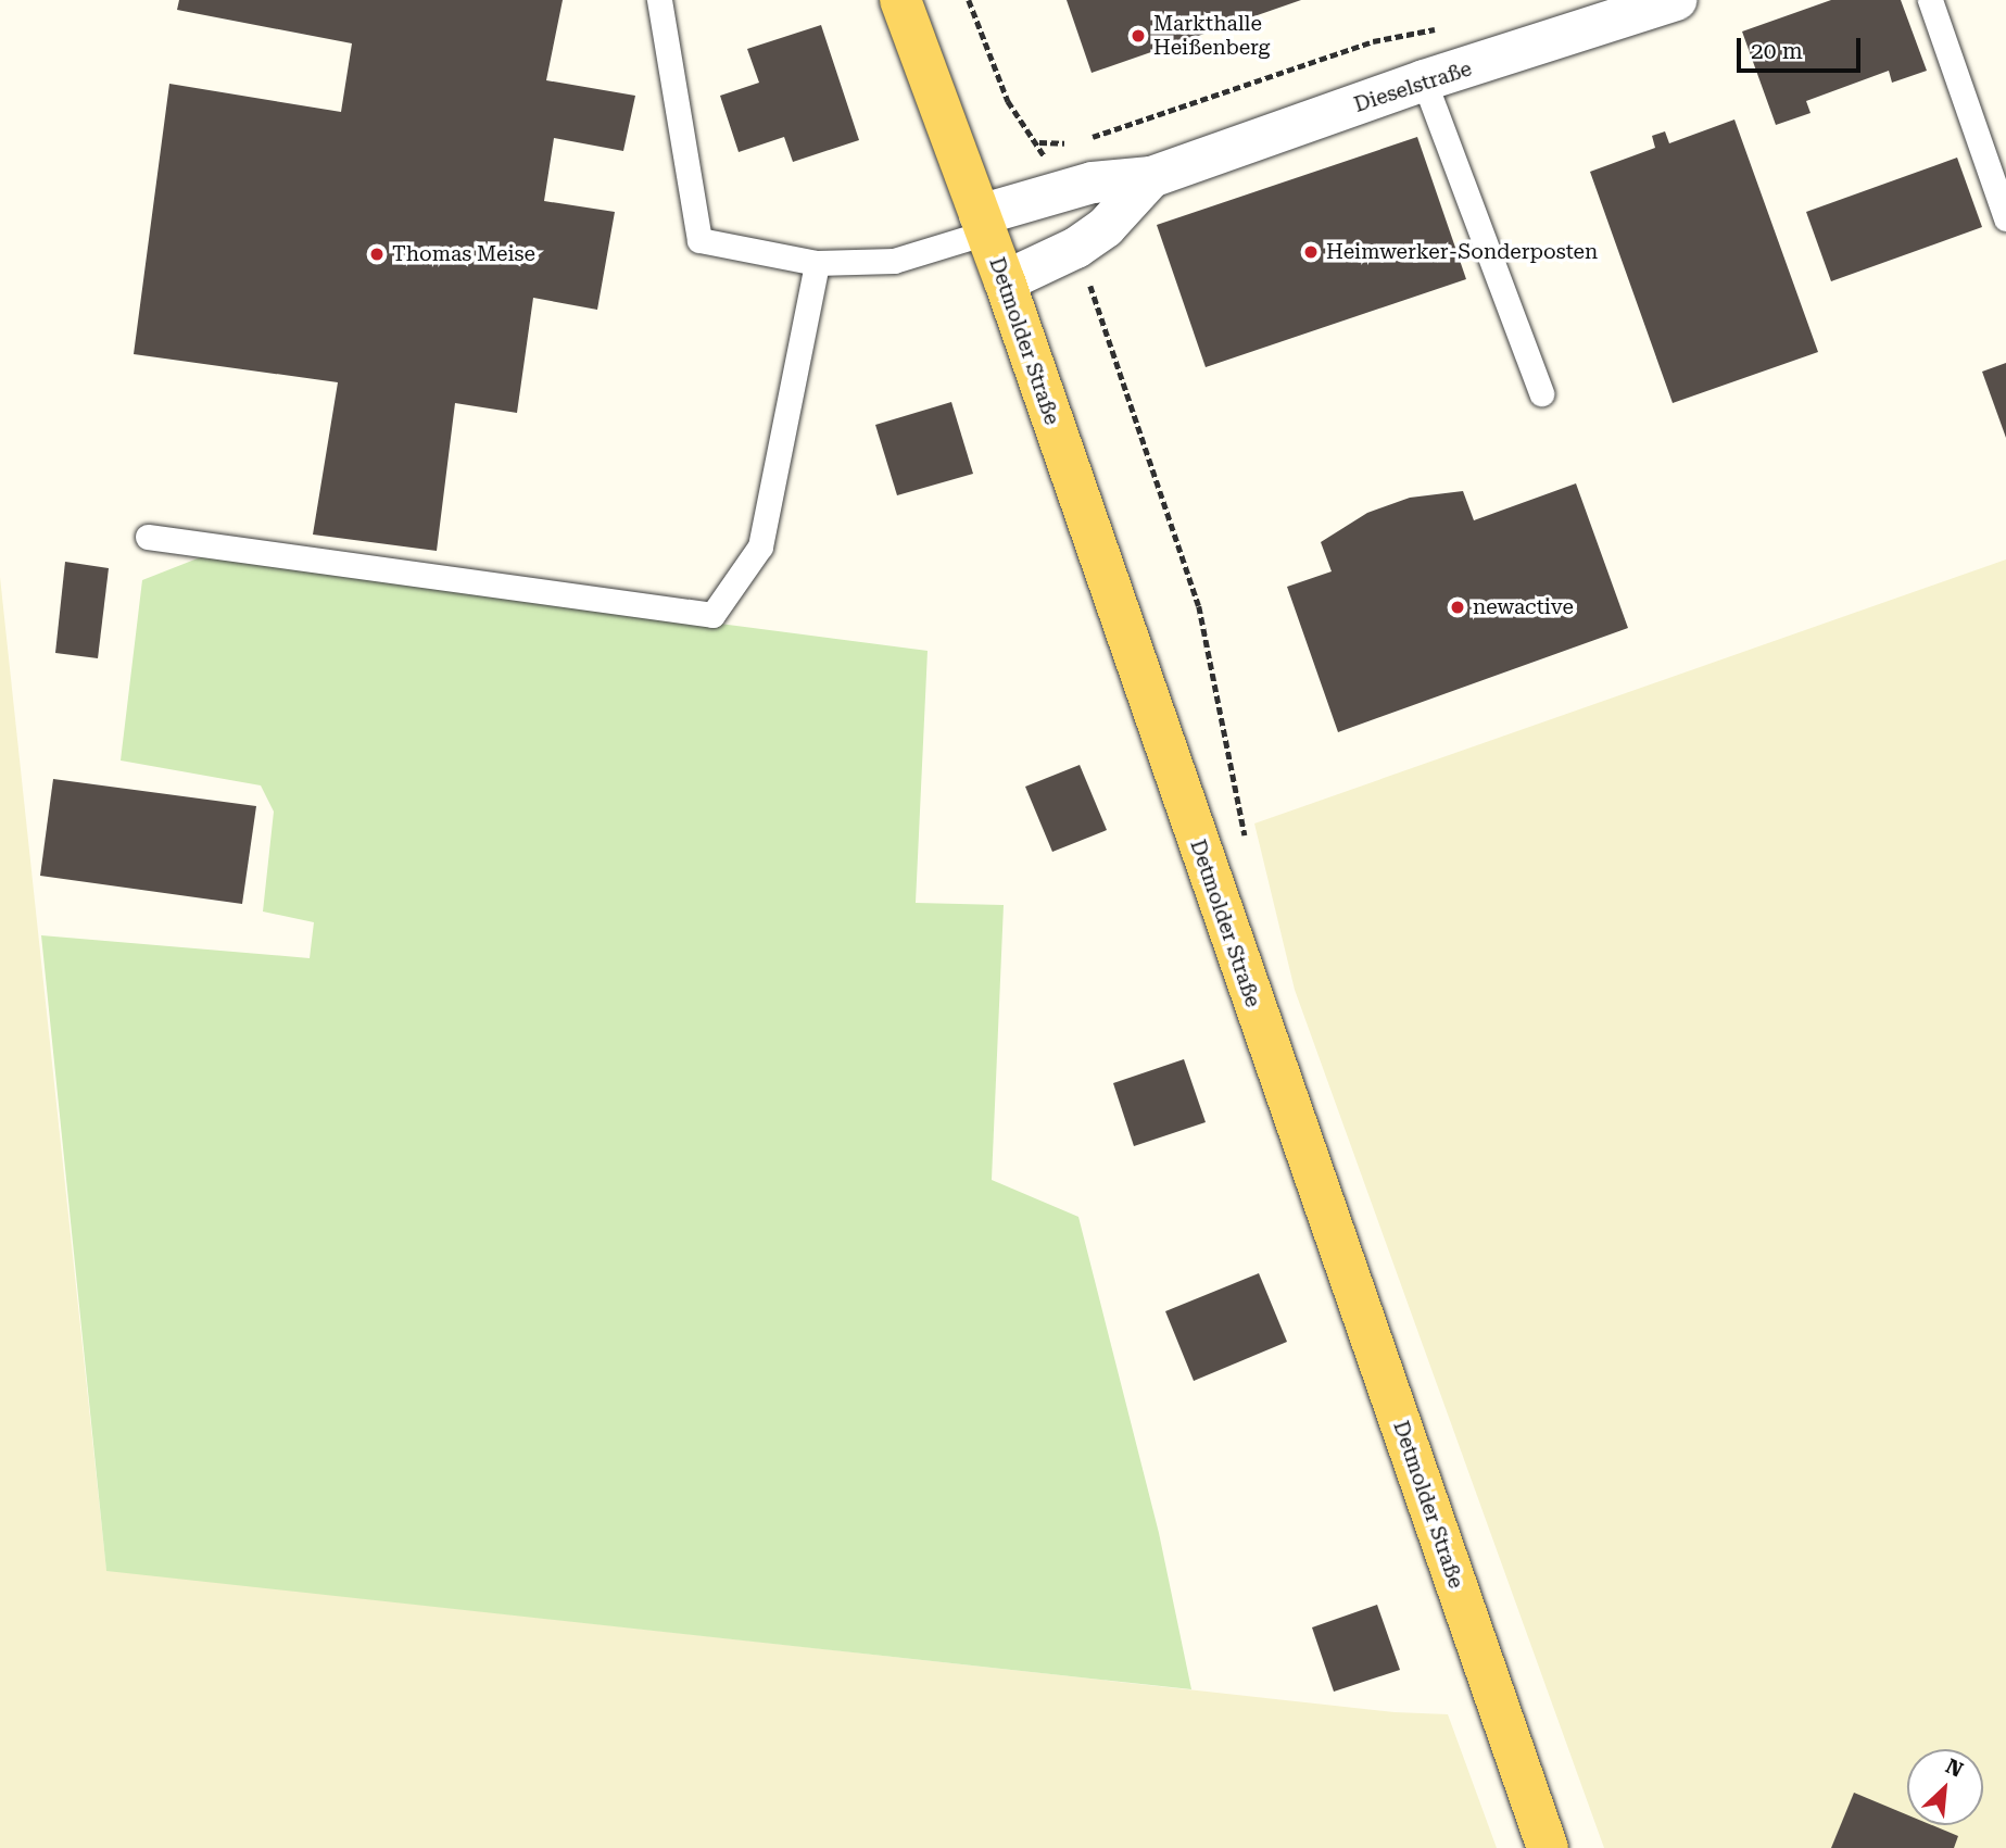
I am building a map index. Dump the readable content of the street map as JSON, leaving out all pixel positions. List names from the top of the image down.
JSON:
{
  "streets": {
    "main road": ["Detmolder Straße"],
    "street": ["Dieselstraße"]
  },
  "crossings": [
    ["Dieselstraße", "Detmolder Straße"]
  ],
  "places": [
    "Markthalle Heißenberg",
    "Heimwerker-Sonderposten",
    "Thomas Meise",
    "newactive"
  ],
  "scale_bar": "20 m",
  "north": "top right"
}
